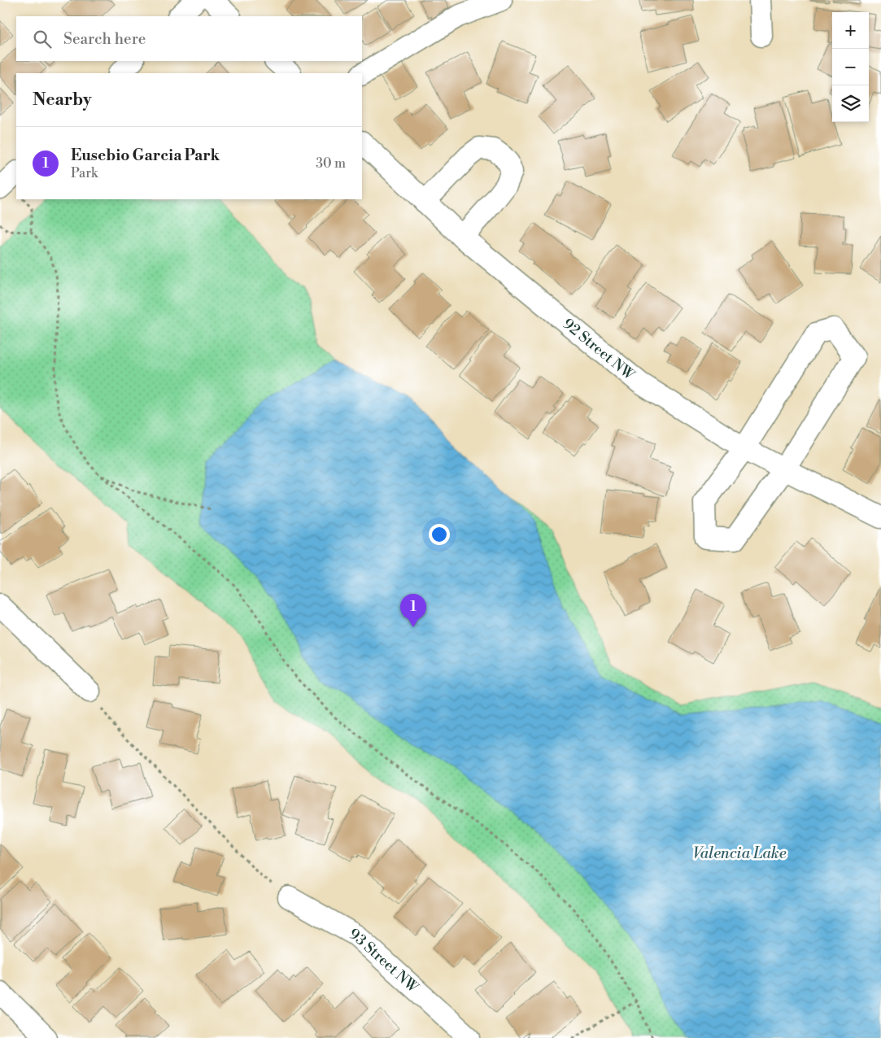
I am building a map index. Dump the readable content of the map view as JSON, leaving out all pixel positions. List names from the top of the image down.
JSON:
{
  "streets": {
    "street": ["92 Street NW", "93 Street NW"]
  },
  "water": ["Valencia Lake"],
  "page": {
    "map_buttons": ["+", "−"],
    "search": "Search here",
    "heading": "Nearby",
    "list": [
      {
        "mark": "1",
        "name": "Eusebio Garcia Park",
        "note": "Park",
        "value": "30 m"
      }
    ],
    "pins": "1"
  }
}
